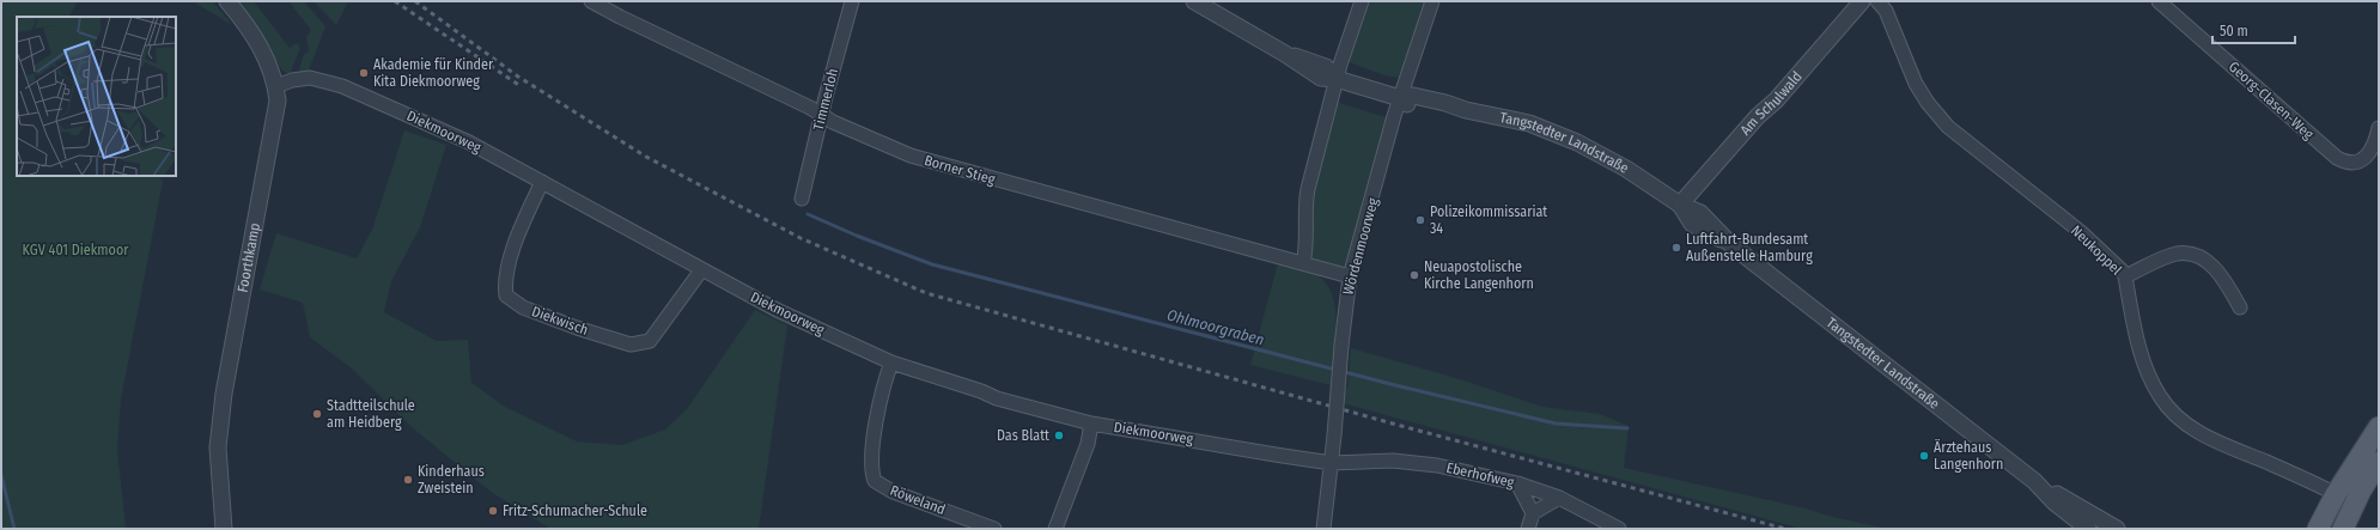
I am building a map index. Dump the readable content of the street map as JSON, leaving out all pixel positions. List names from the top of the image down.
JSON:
{
  "streets": {
    "street": [
      "Timmerloh",
      "Georg-Clasen-Weg",
      "Am Schulwald",
      "Diekmoorweg",
      "Tangstedter Landstraße",
      "Borner Stieg",
      "Wördenmoorweg",
      "Neukoppel",
      "Foorthkamp",
      "Diekwisch",
      "Eberhofweg",
      "Röweland"
    ]
  },
  "crossings": [
    ["Timmerloh", "Borner Stieg"],
    ["Am Schulwald", "Tangstedter Landstraße"],
    ["Diekmoorweg", "Wördenmoorweg"],
    ["Diekmoorweg", "Foorthkamp"],
    ["Diekmoorweg", "Diekwisch"],
    ["Diekmoorweg", "Eberhofweg"],
    ["Diekmoorweg", "Röweland"],
    ["Tangstedter Landstraße", "Wördenmoorweg"],
    ["Borner Stieg", "Wördenmoorweg"],
    ["Wördenmoorweg", "Eberhofweg"]
  ],
  "water": ["Ohlmoorgraben"],
  "parks": ["KGV 401 Diekmoor"],
  "places": [
    "Akademie für Kinder Kita Diekmoorweg",
    "Polizeikommissariat 34",
    "Luftfahrt-Bundesamt Außenstelle Hamburg",
    "Neuapostolische Kirche Langenhorn",
    "Stadtteilschule am Heidberg",
    "Das Blatt",
    "Ärztehaus Langenhorn",
    "Kinderhaus Zweistein",
    "Fritz-Schumacher-Schule"
  ],
  "scale_bar": "50 m"
}
